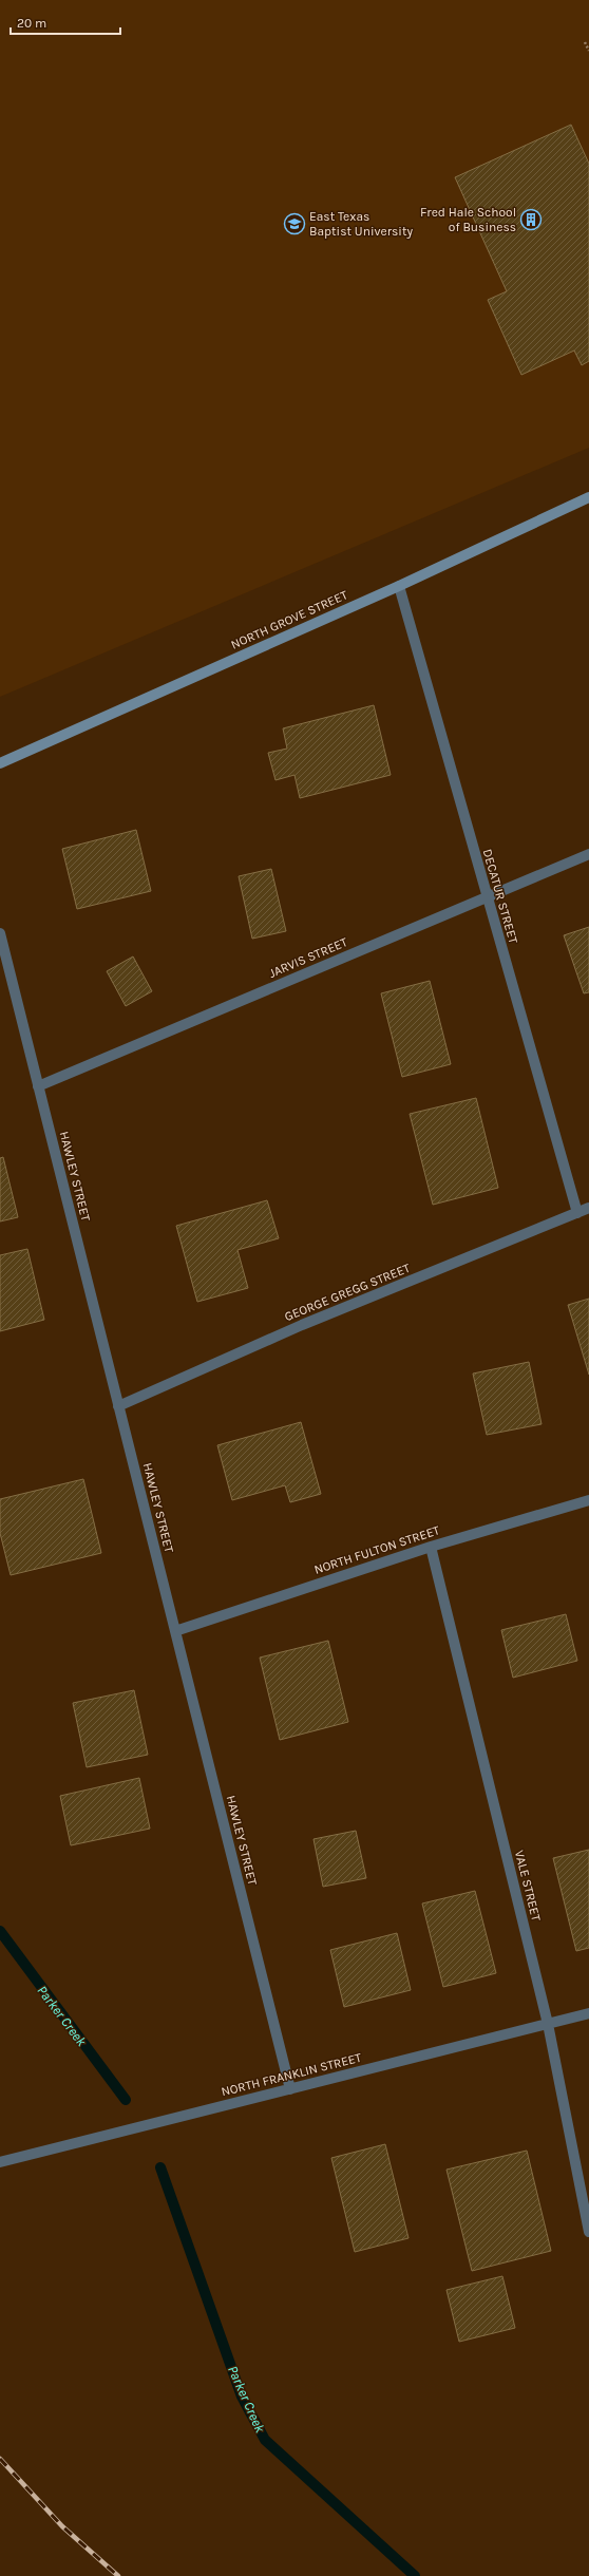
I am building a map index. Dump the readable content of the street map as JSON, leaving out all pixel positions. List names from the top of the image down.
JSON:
{
  "streets": {
    "main road": ["NORTH GROVE STREET"],
    "street": [
      "DECATUR STREET",
      "JARVIS STREET",
      "HAWLEY STREET",
      "GEORGE GREGG STREET",
      "NORTH FULTON STREET",
      "VALE STREET",
      "NORTH FRANKLIN STREET"
    ]
  },
  "crossings": [
    ["NORTH GROVE STREET", "DECATUR STREET"],
    ["DECATUR STREET", "JARVIS STREET"],
    ["DECATUR STREET", "GEORGE GREGG STREET"],
    ["JARVIS STREET", "HAWLEY STREET"],
    ["HAWLEY STREET", "GEORGE GREGG STREET"],
    ["HAWLEY STREET", "NORTH FULTON STREET"],
    ["HAWLEY STREET", "NORTH FRANKLIN STREET"],
    ["NORTH FULTON STREET", "VALE STREET"],
    ["VALE STREET", "NORTH FRANKLIN STREET"]
  ],
  "water": ["Parker Creek"],
  "places": {
    "building": ["Fred Hale School of Business"],
    "school or university": ["East Texas Baptist University"]
  },
  "scale_bar": "20 m"
}
